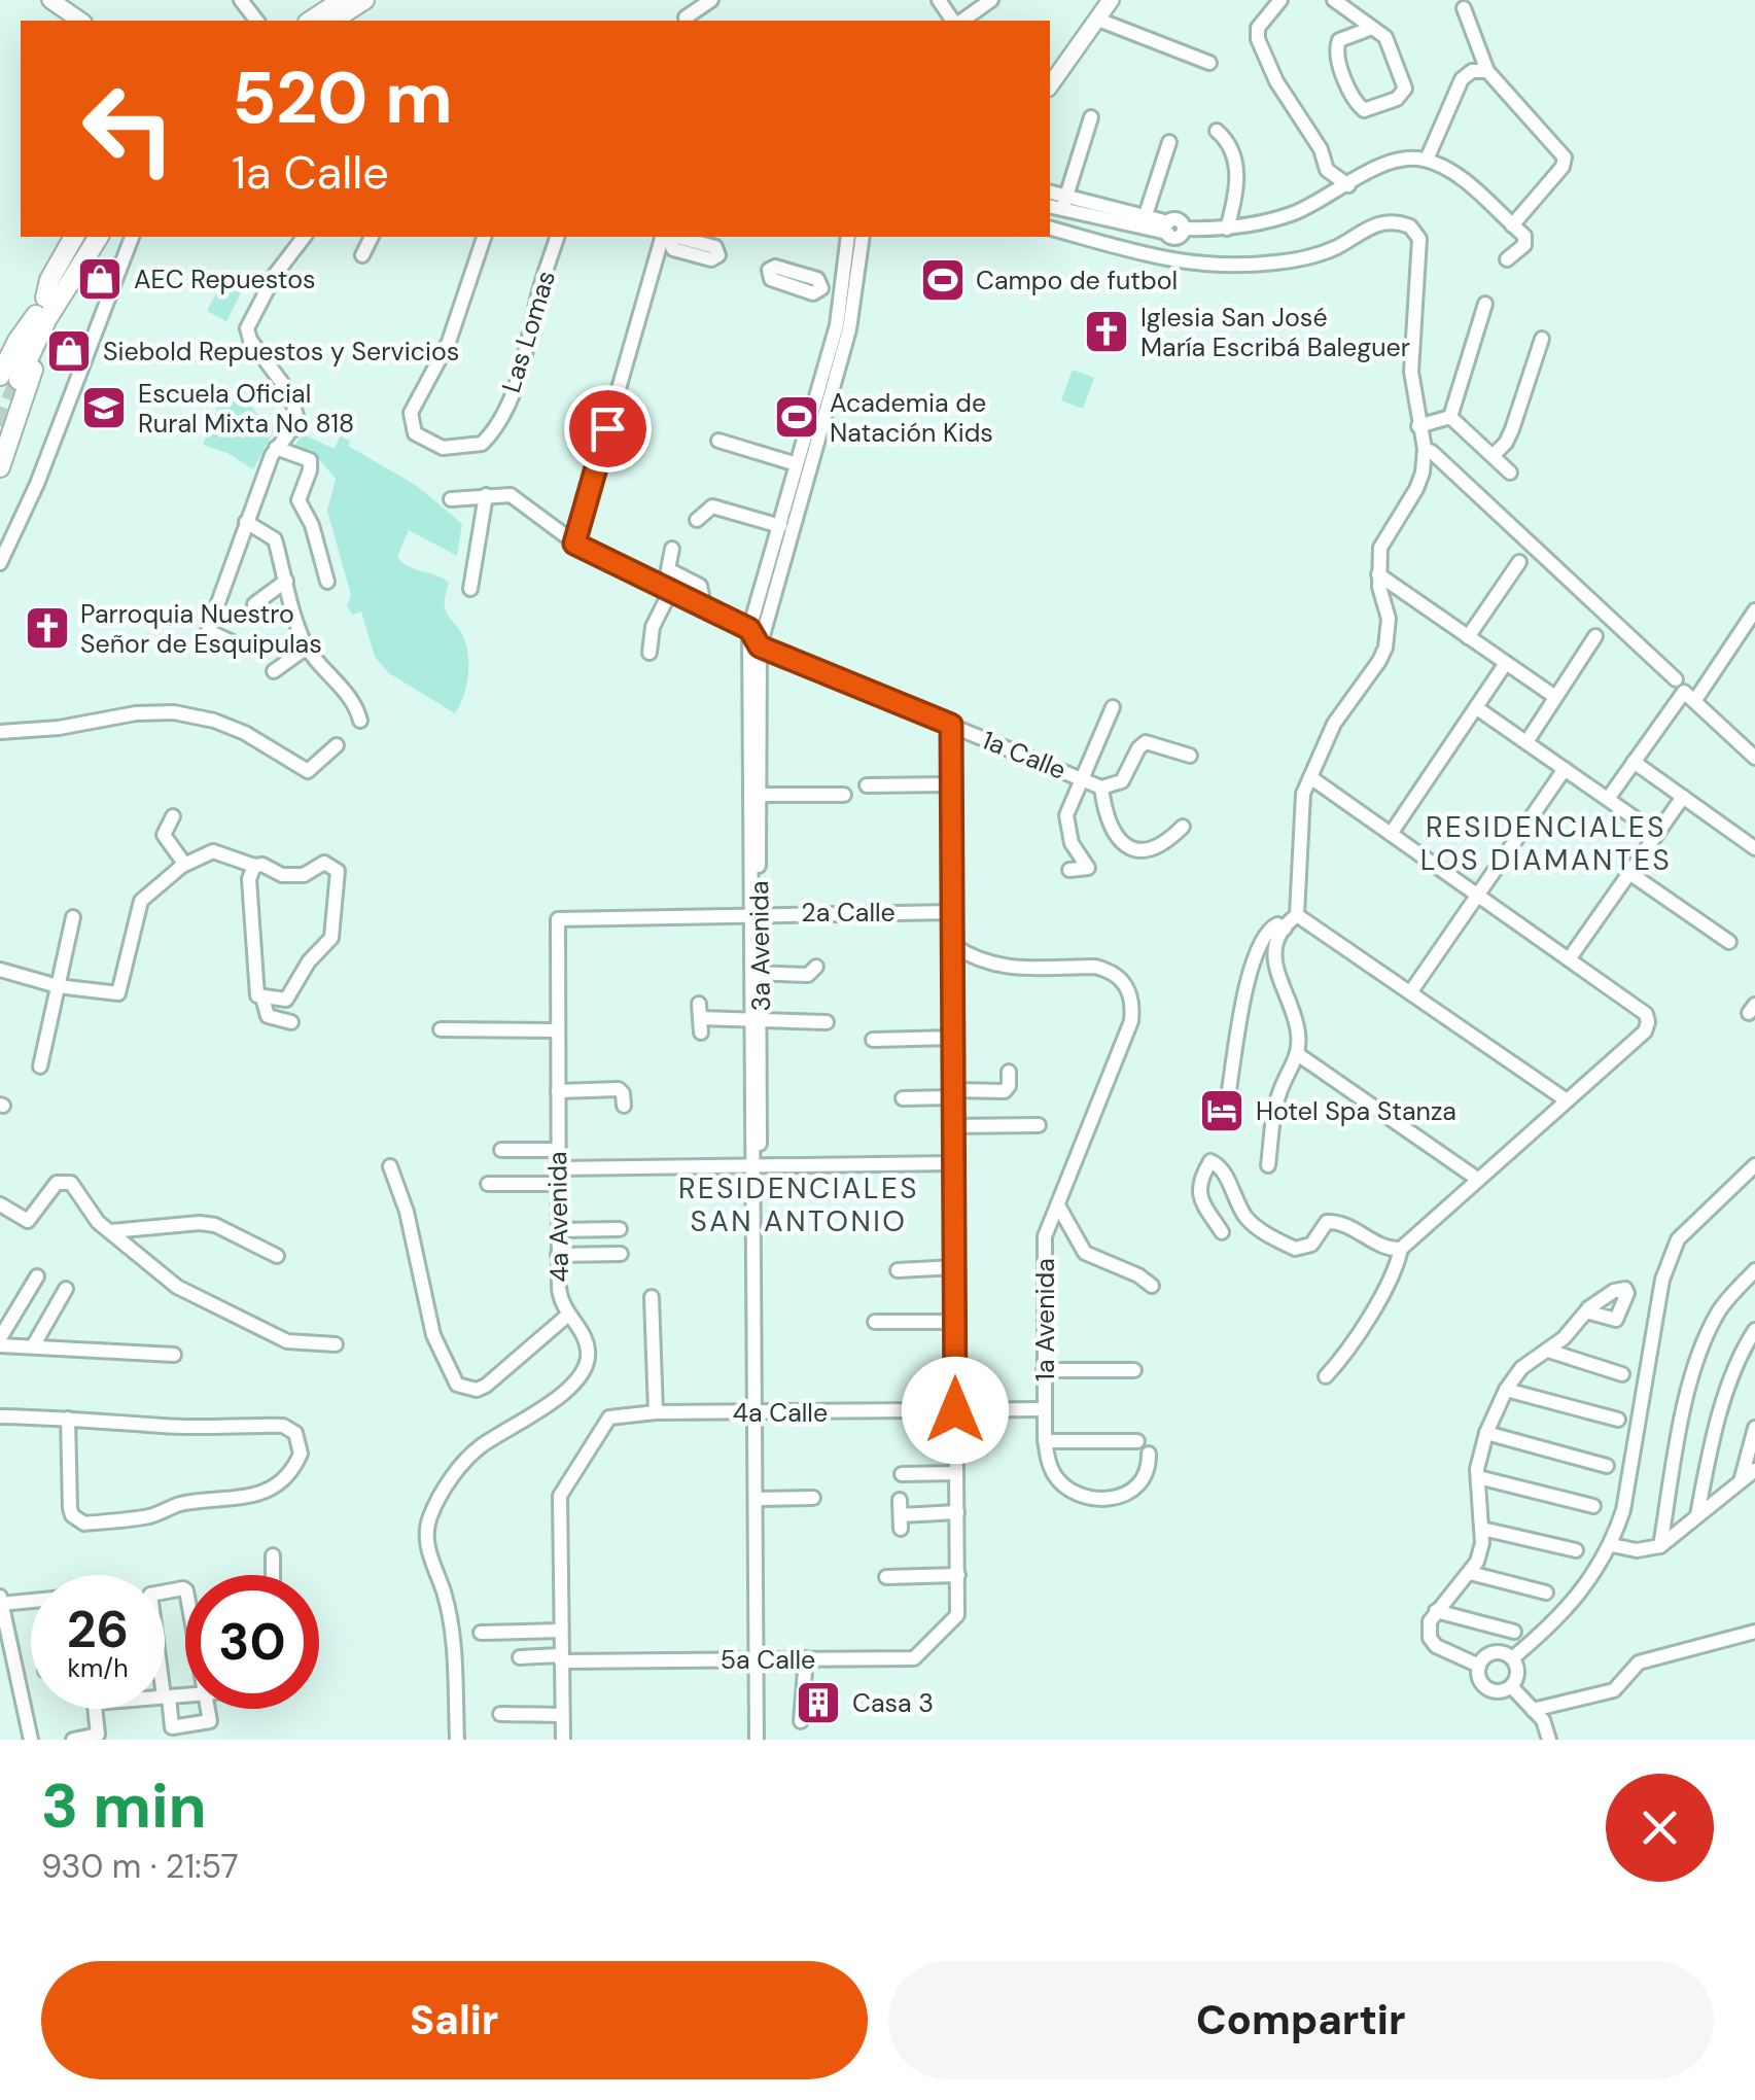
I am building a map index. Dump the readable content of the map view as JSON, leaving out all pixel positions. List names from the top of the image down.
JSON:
{
  "streets": {
    "street": [
      "Las Lomas",
      "1a Calle",
      "2a Calle",
      "3a Avenida",
      "4a Avenida",
      "1a Avenida",
      "4a Calle",
      "5a Calle"
    ]
  },
  "crossings": [
    ["1a Calle", "3a Avenida"],
    ["2a Calle", "3a Avenida"],
    ["2a Calle", "4a Avenida"],
    ["3a Avenida", "4a Calle"],
    ["3a Avenida", "5a Calle"],
    ["1a Avenida", "4a Calle"]
  ],
  "districts": ["RESIDENCIALES LOS DIAMANTES", "RESIDENCIALES SAN ANTONIO"],
  "places": {
    "shop": ["AEC Repuestos", "Siebold Repuestos y Servicios"],
    "sports": ["Campo de futbol", "Academia de Natación Kids"],
    "church": ["Iglesia San José María Escribá Baleguer", "Parroquia Nuestro Señor de Esquipulas"],
    "school or university": ["Escuela Oficial Rural Mixta No 818"],
    "hotel": ["Hotel Spa Stanza"],
    "building": ["Casa 3"]
  },
  "page": {
    "turn": ["520 m", "1a Calle"],
    "speed": "26 km/h",
    "limit": "30",
    "heading": ["3 min", "930 m · 21:57"],
    "buttons": ["Salir", "Compartir"]
  }
}
